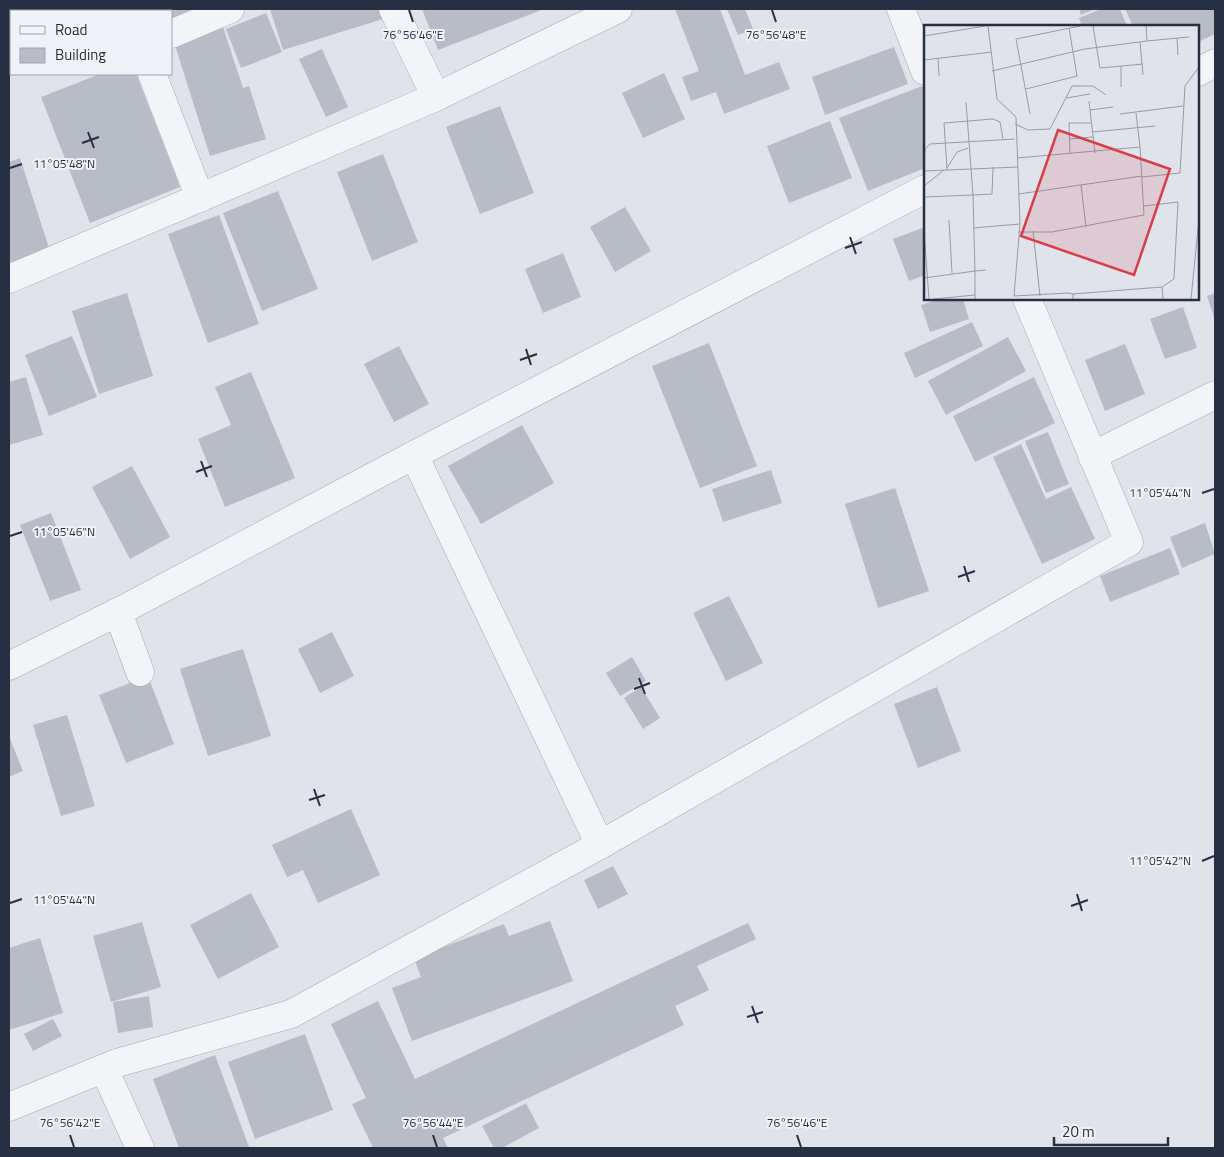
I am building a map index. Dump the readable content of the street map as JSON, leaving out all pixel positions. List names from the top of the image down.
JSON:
{
  "legend": ["Road", "Building"],
  "scale_bar": "20 m",
  "coordinates": [
    "76°56'46\"E",
    "76°56'48\"E",
    "11°05'48\"N",
    "11°05'44\"N",
    "11°05'46\"N",
    "11°05'42\"N",
    "76°56'42\"E",
    "76°56'44\"E"
  ]
}
